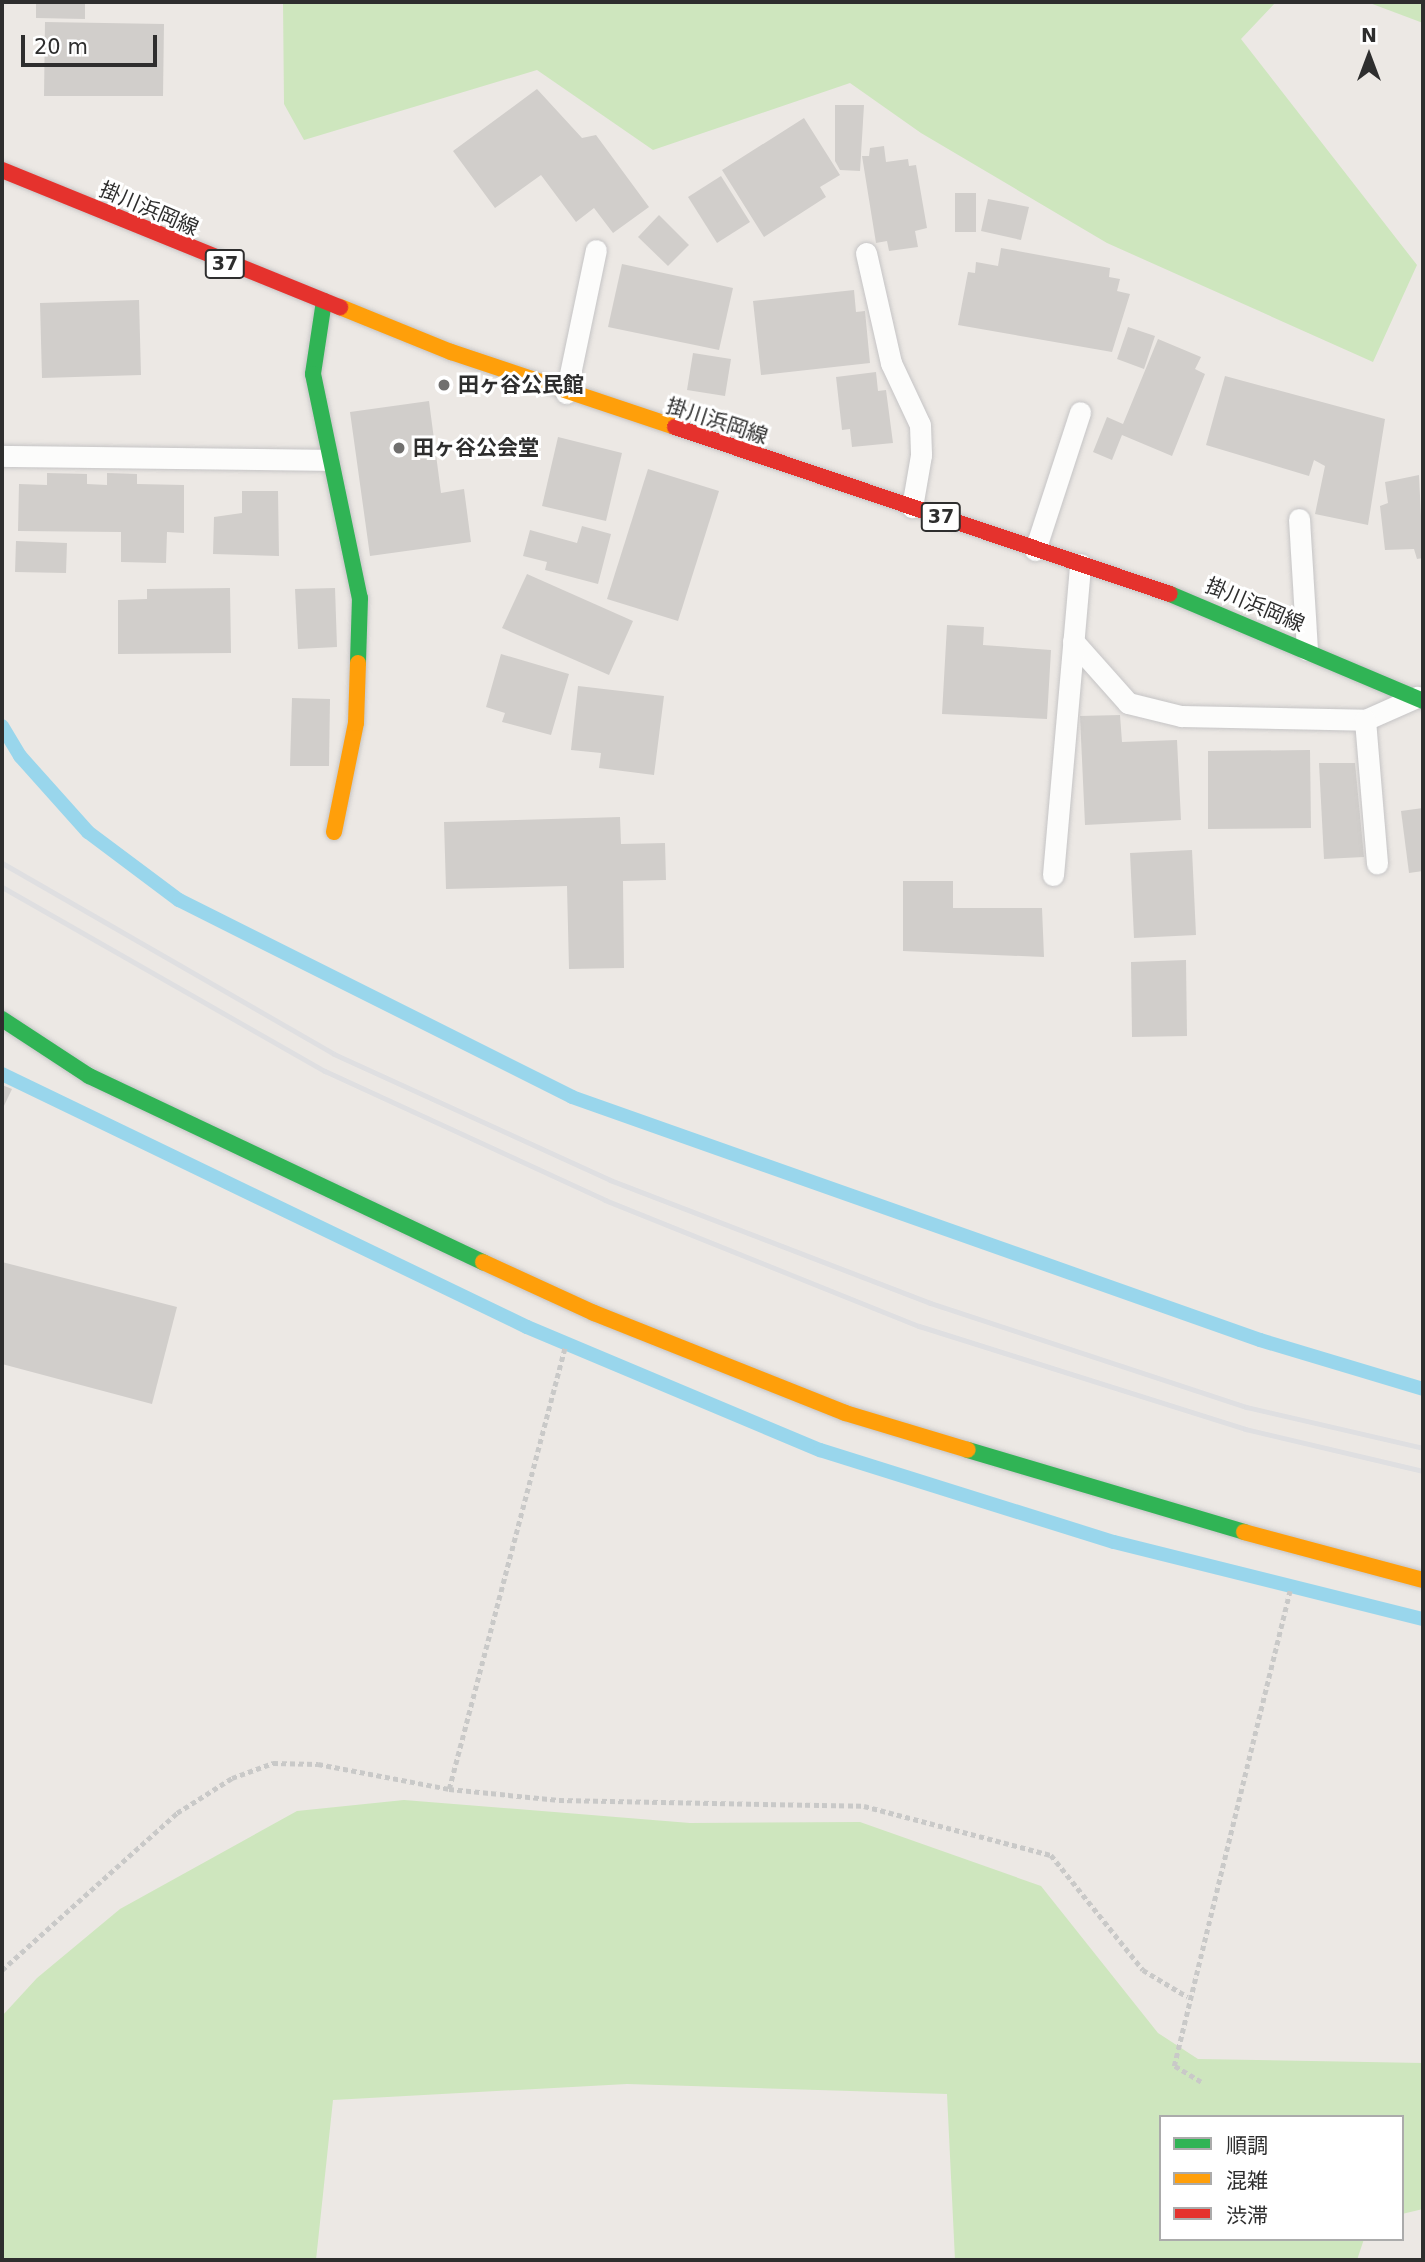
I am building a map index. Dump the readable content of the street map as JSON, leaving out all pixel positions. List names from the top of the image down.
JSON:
{
  "streets": {
    "street": ["掛川浜岡線", "37"]
  },
  "places": ["田ヶ谷公民館", "田ヶ谷公会堂"],
  "legend": ["順調", "混雑", "渋滞"],
  "scale_bar": "20 m",
  "north": "top"
}
